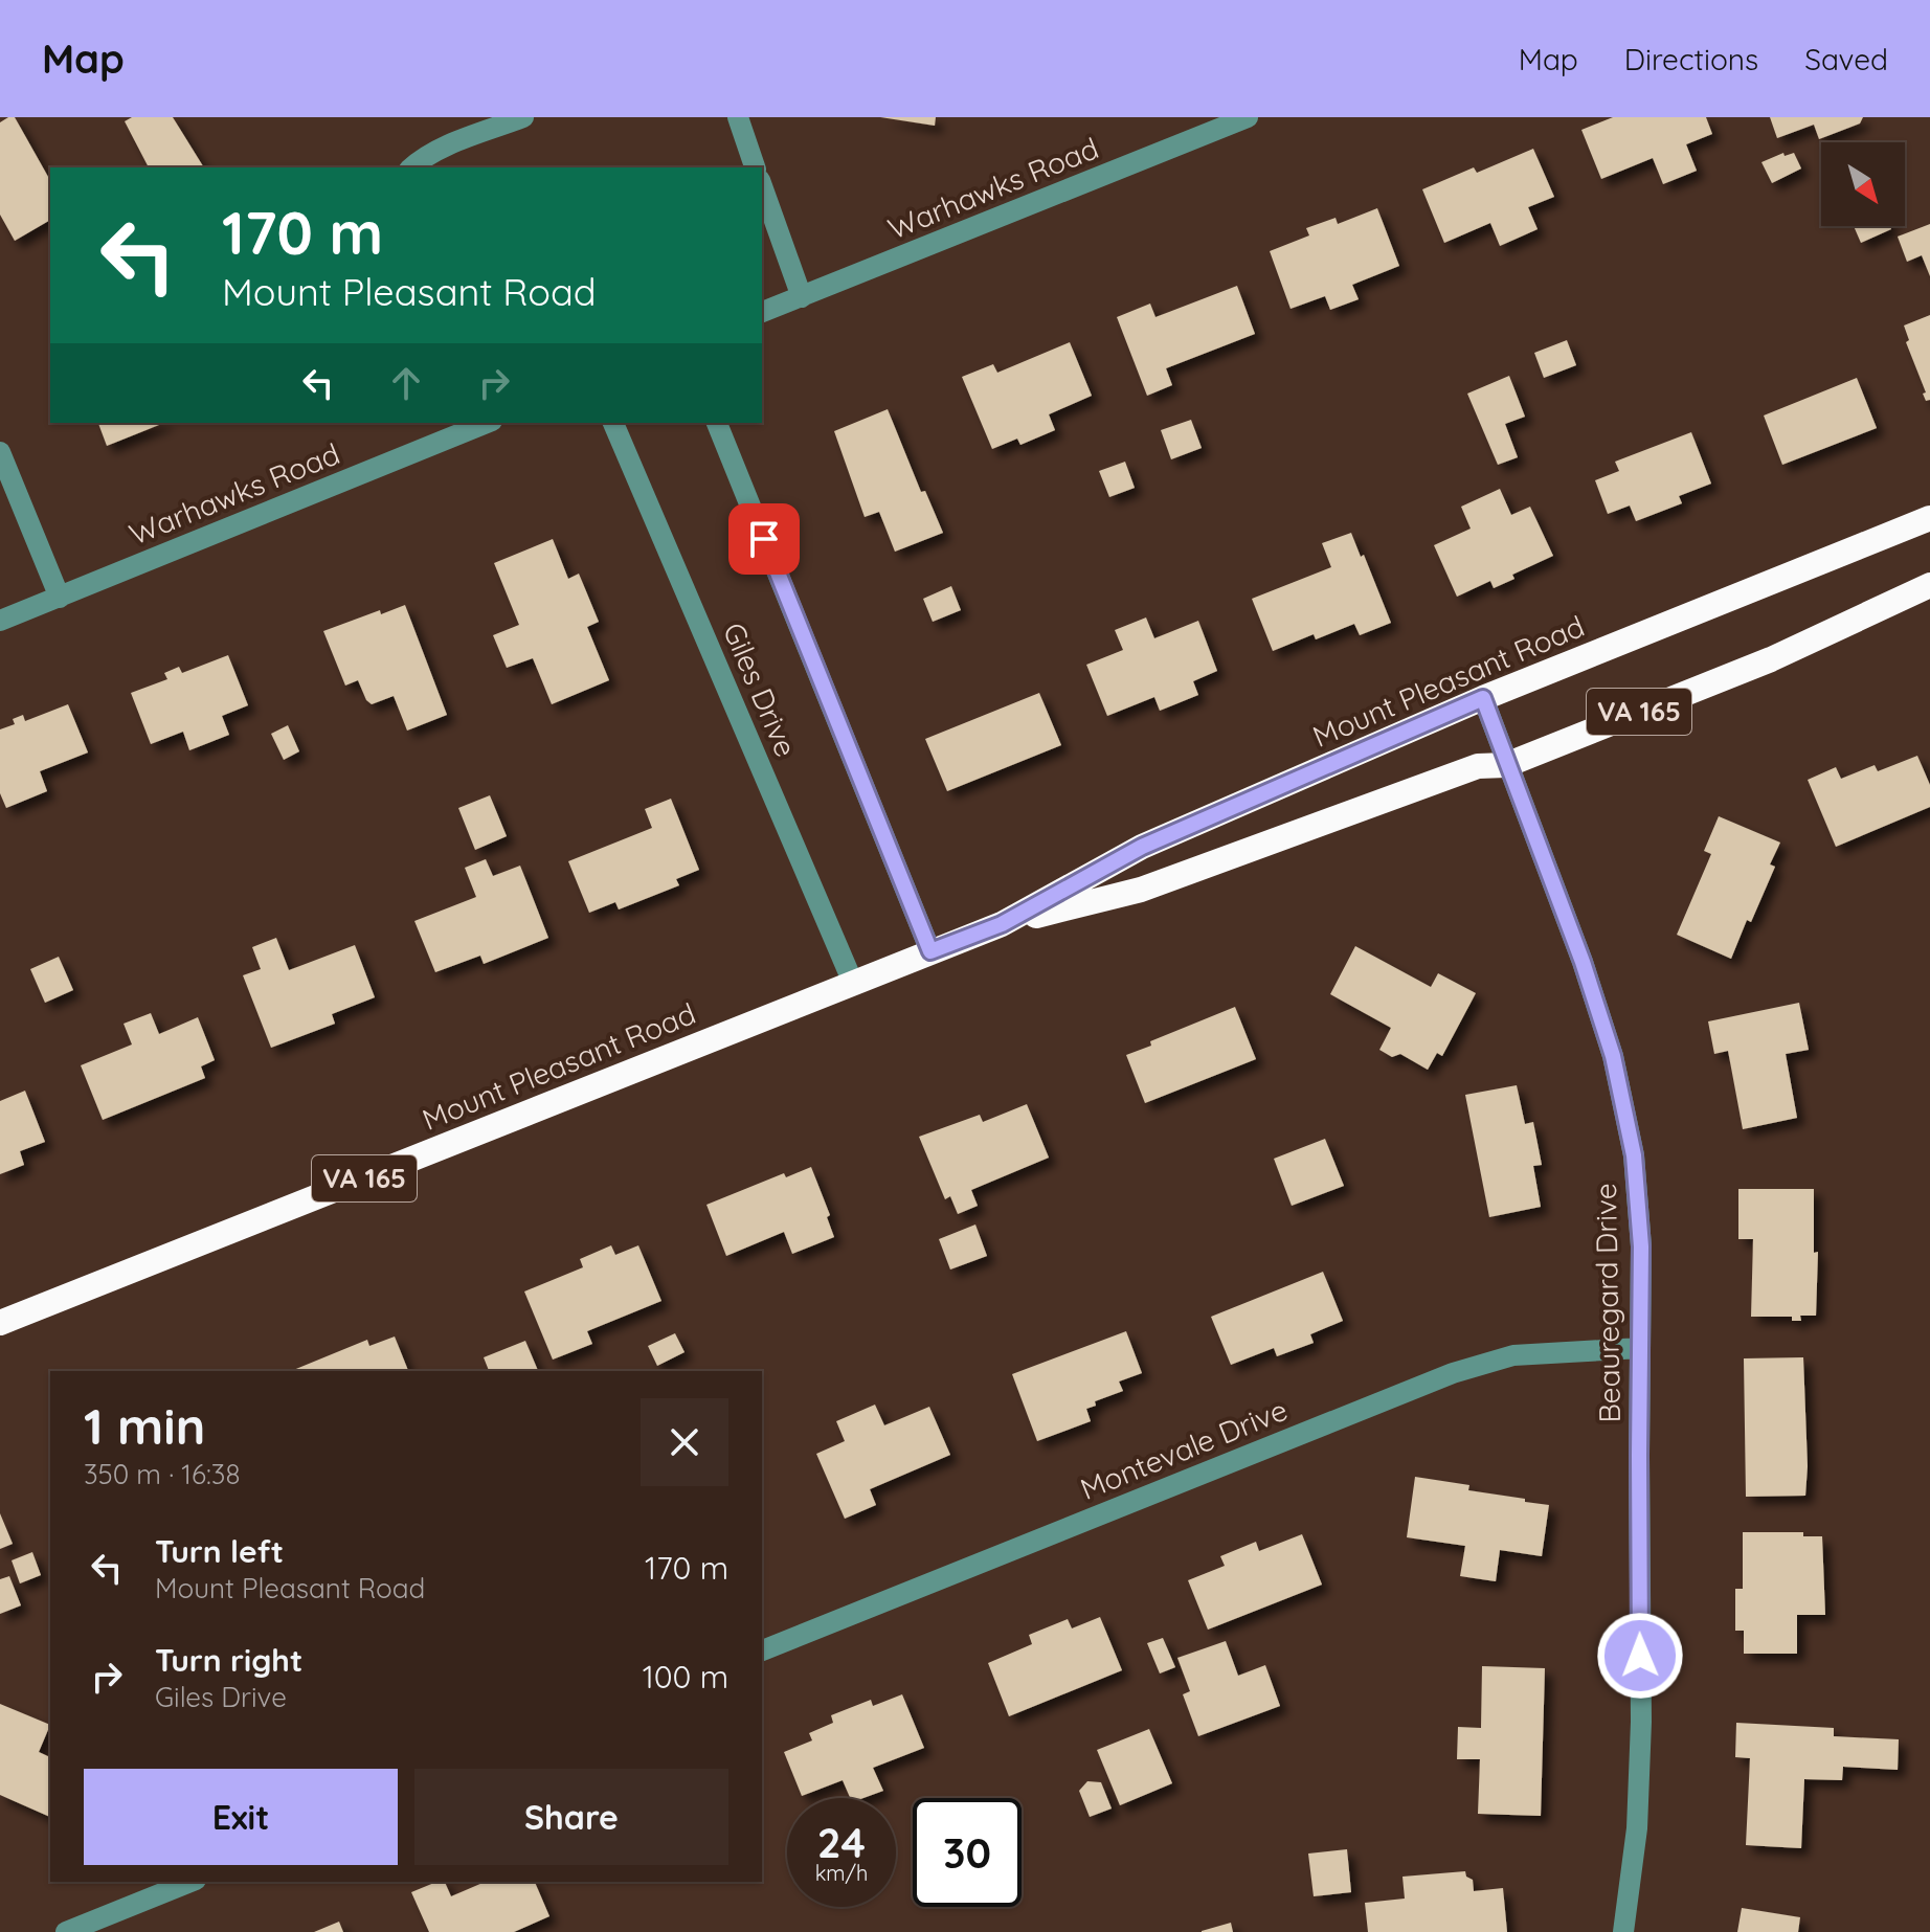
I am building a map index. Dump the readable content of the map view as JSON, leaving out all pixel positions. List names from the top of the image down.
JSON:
{
  "streets": {
    "highway": ["Mount Pleasant Road", "VA 165"],
    "street": [
      "Warhawks Road",
      "Giles Drive",
      "Beauregard Drive",
      "Montevale Drive"
    ]
  },
  "crossings": [
    ["Mount Pleasant Road", "Giles Drive"],
    ["Mount Pleasant Road", "Beauregard Drive"],
    ["Beauregard Drive", "Montevale Drive"]
  ],
  "north": "bottom right",
  "page": {
    "header": "Map",
    "nav": ["Map", "Directions", "Saved"],
    "turn": ["170 m", "Mount Pleasant Road"],
    "heading": ["1 min", "350 m · 16:38"],
    "list": [
      {
        "name": "Turn left",
        "note": "Mount Pleasant Road",
        "value": "170 m"
      },
      {
        "name": "Turn right",
        "note": "Giles Drive",
        "value": "100 m"
      }
    ],
    "buttons": ["Exit", "Share"],
    "speed": "24 km/h",
    "limit": "30"
  }
}
